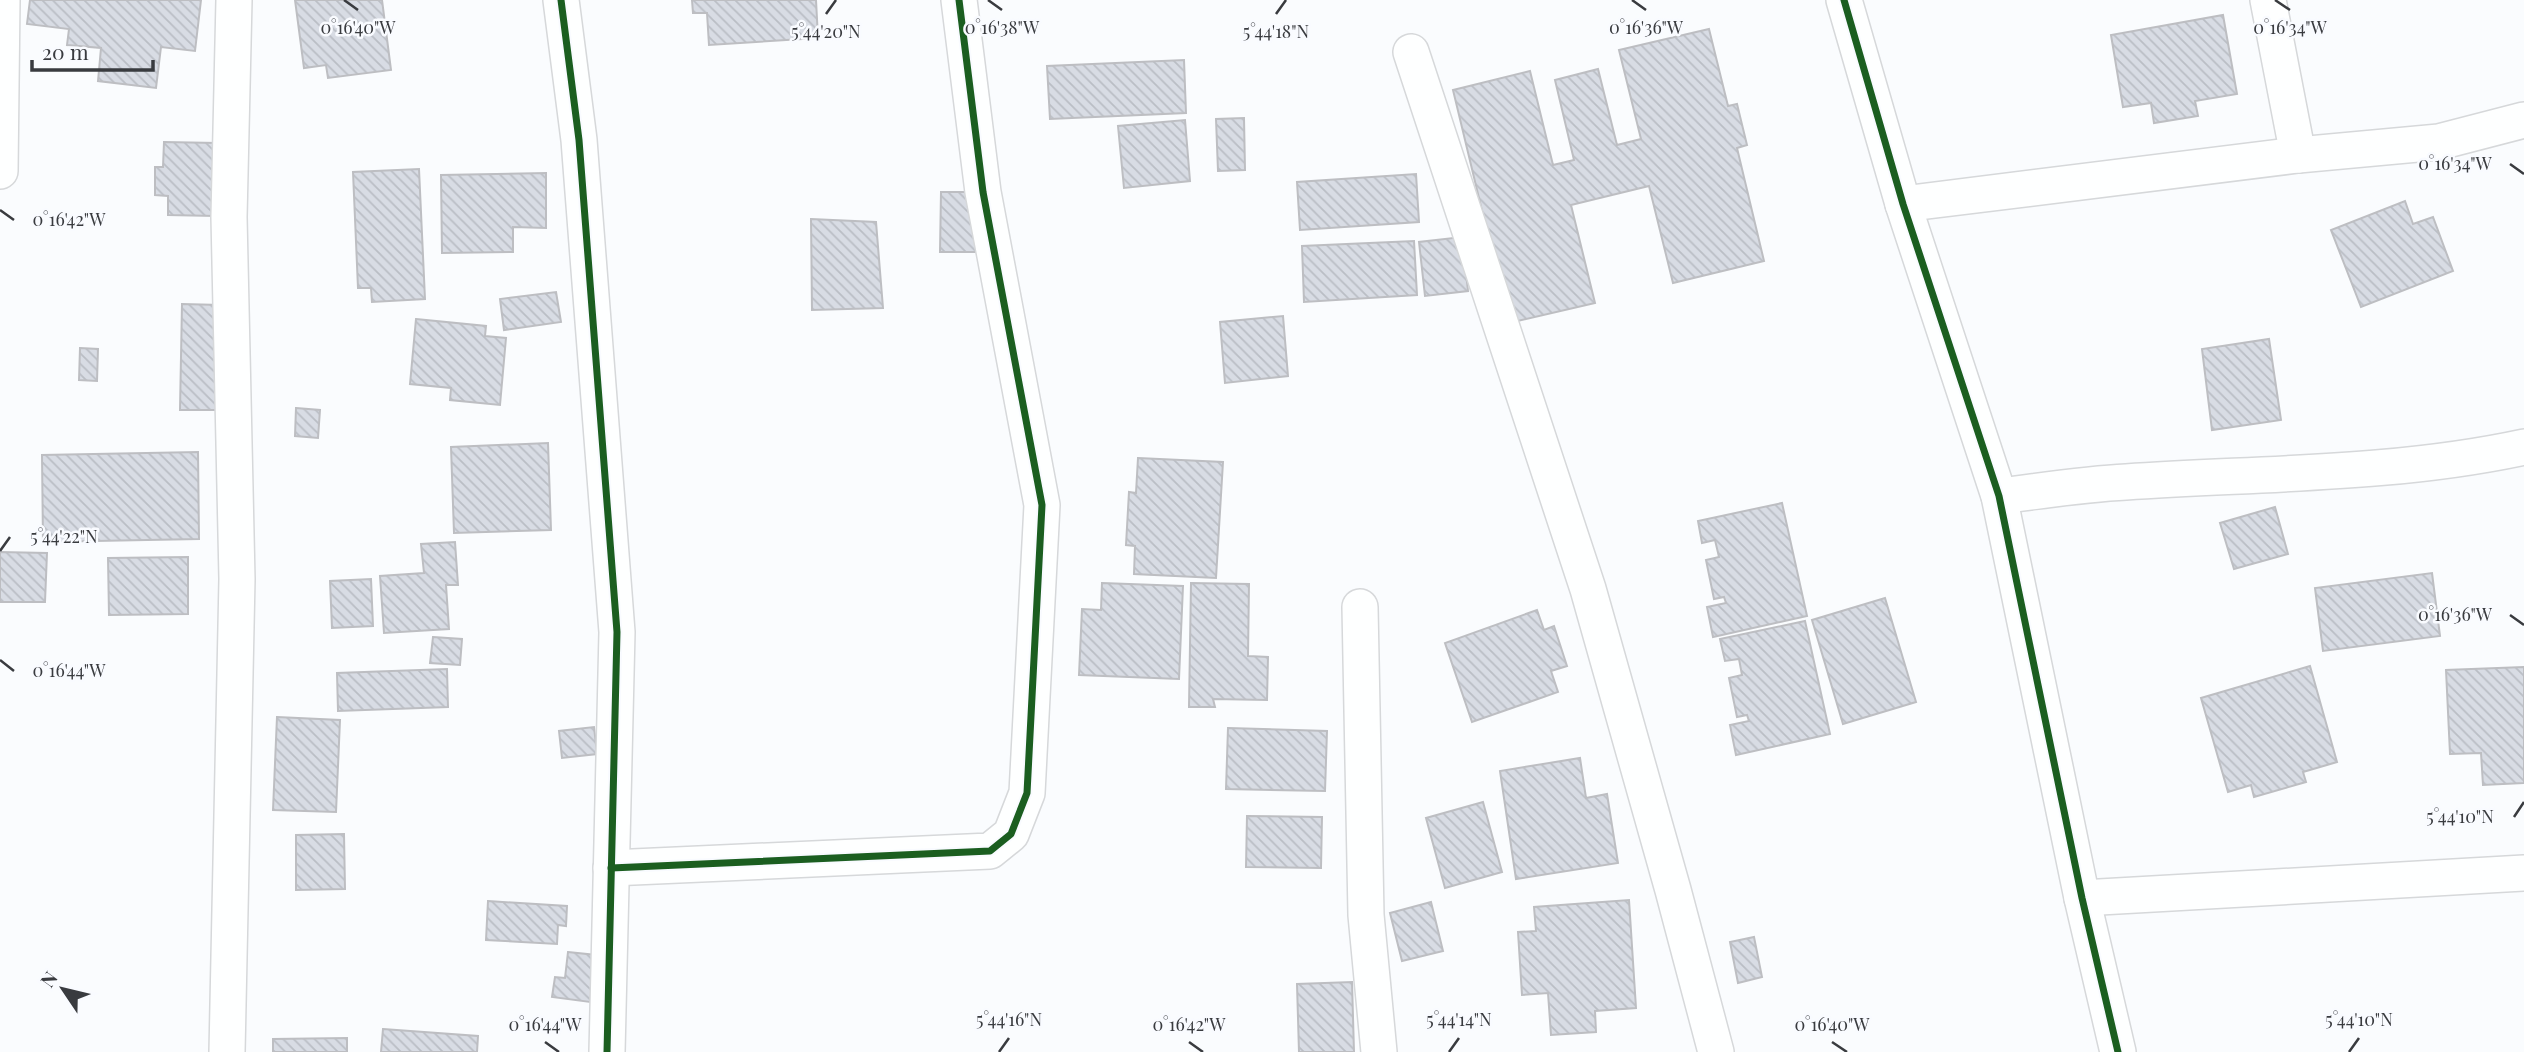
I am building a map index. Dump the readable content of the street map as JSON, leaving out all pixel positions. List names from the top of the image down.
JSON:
{
  "scale_bar": "20 m",
  "north": "top left",
  "coordinates": [
    "0°16'34\"W",
    "0°16'38\"W",
    "0°16'36\"W",
    "0°16'40\"W",
    "5°44'20\"N",
    "5°44'18\"N",
    "0°16'42\"W",
    "5°44'22\"N",
    "0°16'44\"W",
    "5°44'10\"N",
    "5°44'16\"N",
    "5°44'14\"N"
  ]
}
